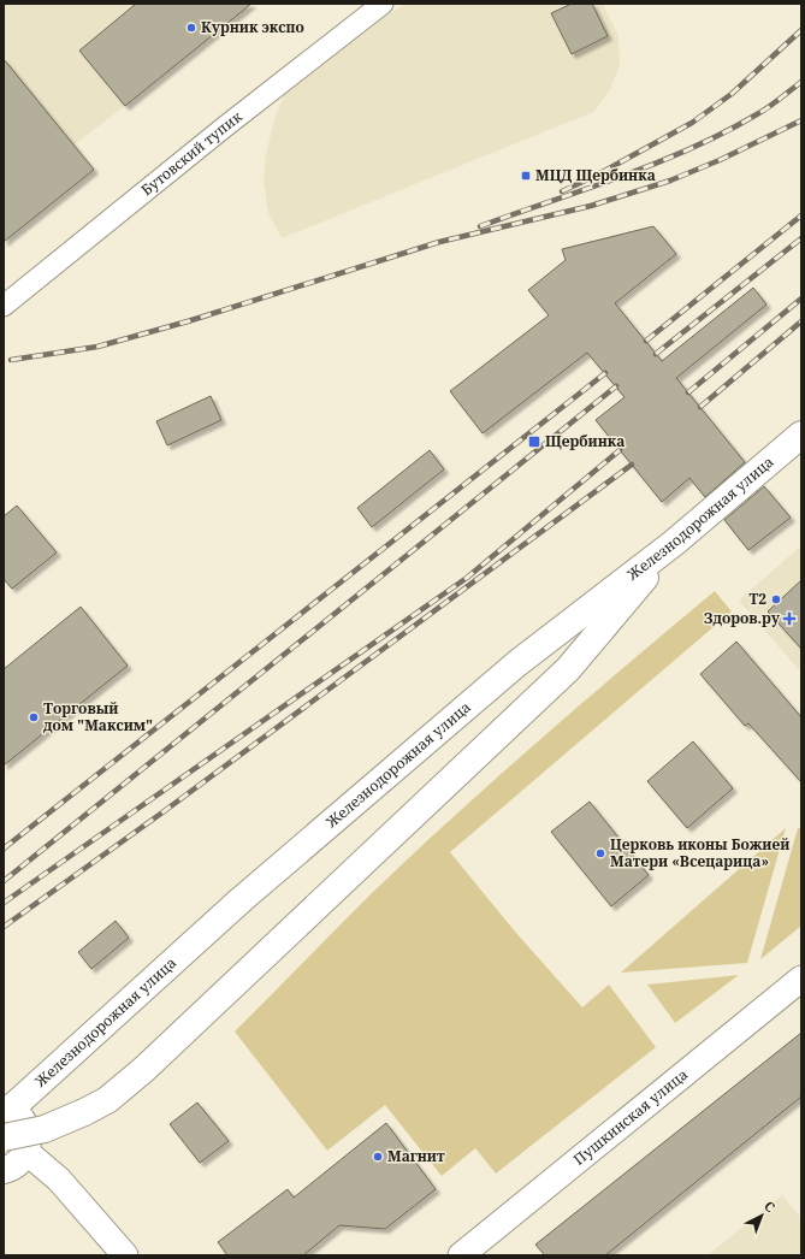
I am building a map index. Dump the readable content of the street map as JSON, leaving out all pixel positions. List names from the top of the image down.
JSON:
{
  "streets": {
    "main road": ["Железнодорожная улица"],
    "street": ["Бутовский тупик", "Пушкинская улица"]
  },
  "places": {
    "other": [
      "Курник экспо",
      "T2",
      "Торговый дом \"Максим\"",
      "Церковь иконы Божией Матери «Всецарица»",
      "Магнит"
    ],
    "transit": ["МЦД Щербинка", "Щербинка"],
    "health": ["Здоров.ру"]
  },
  "north": "top right"
}
